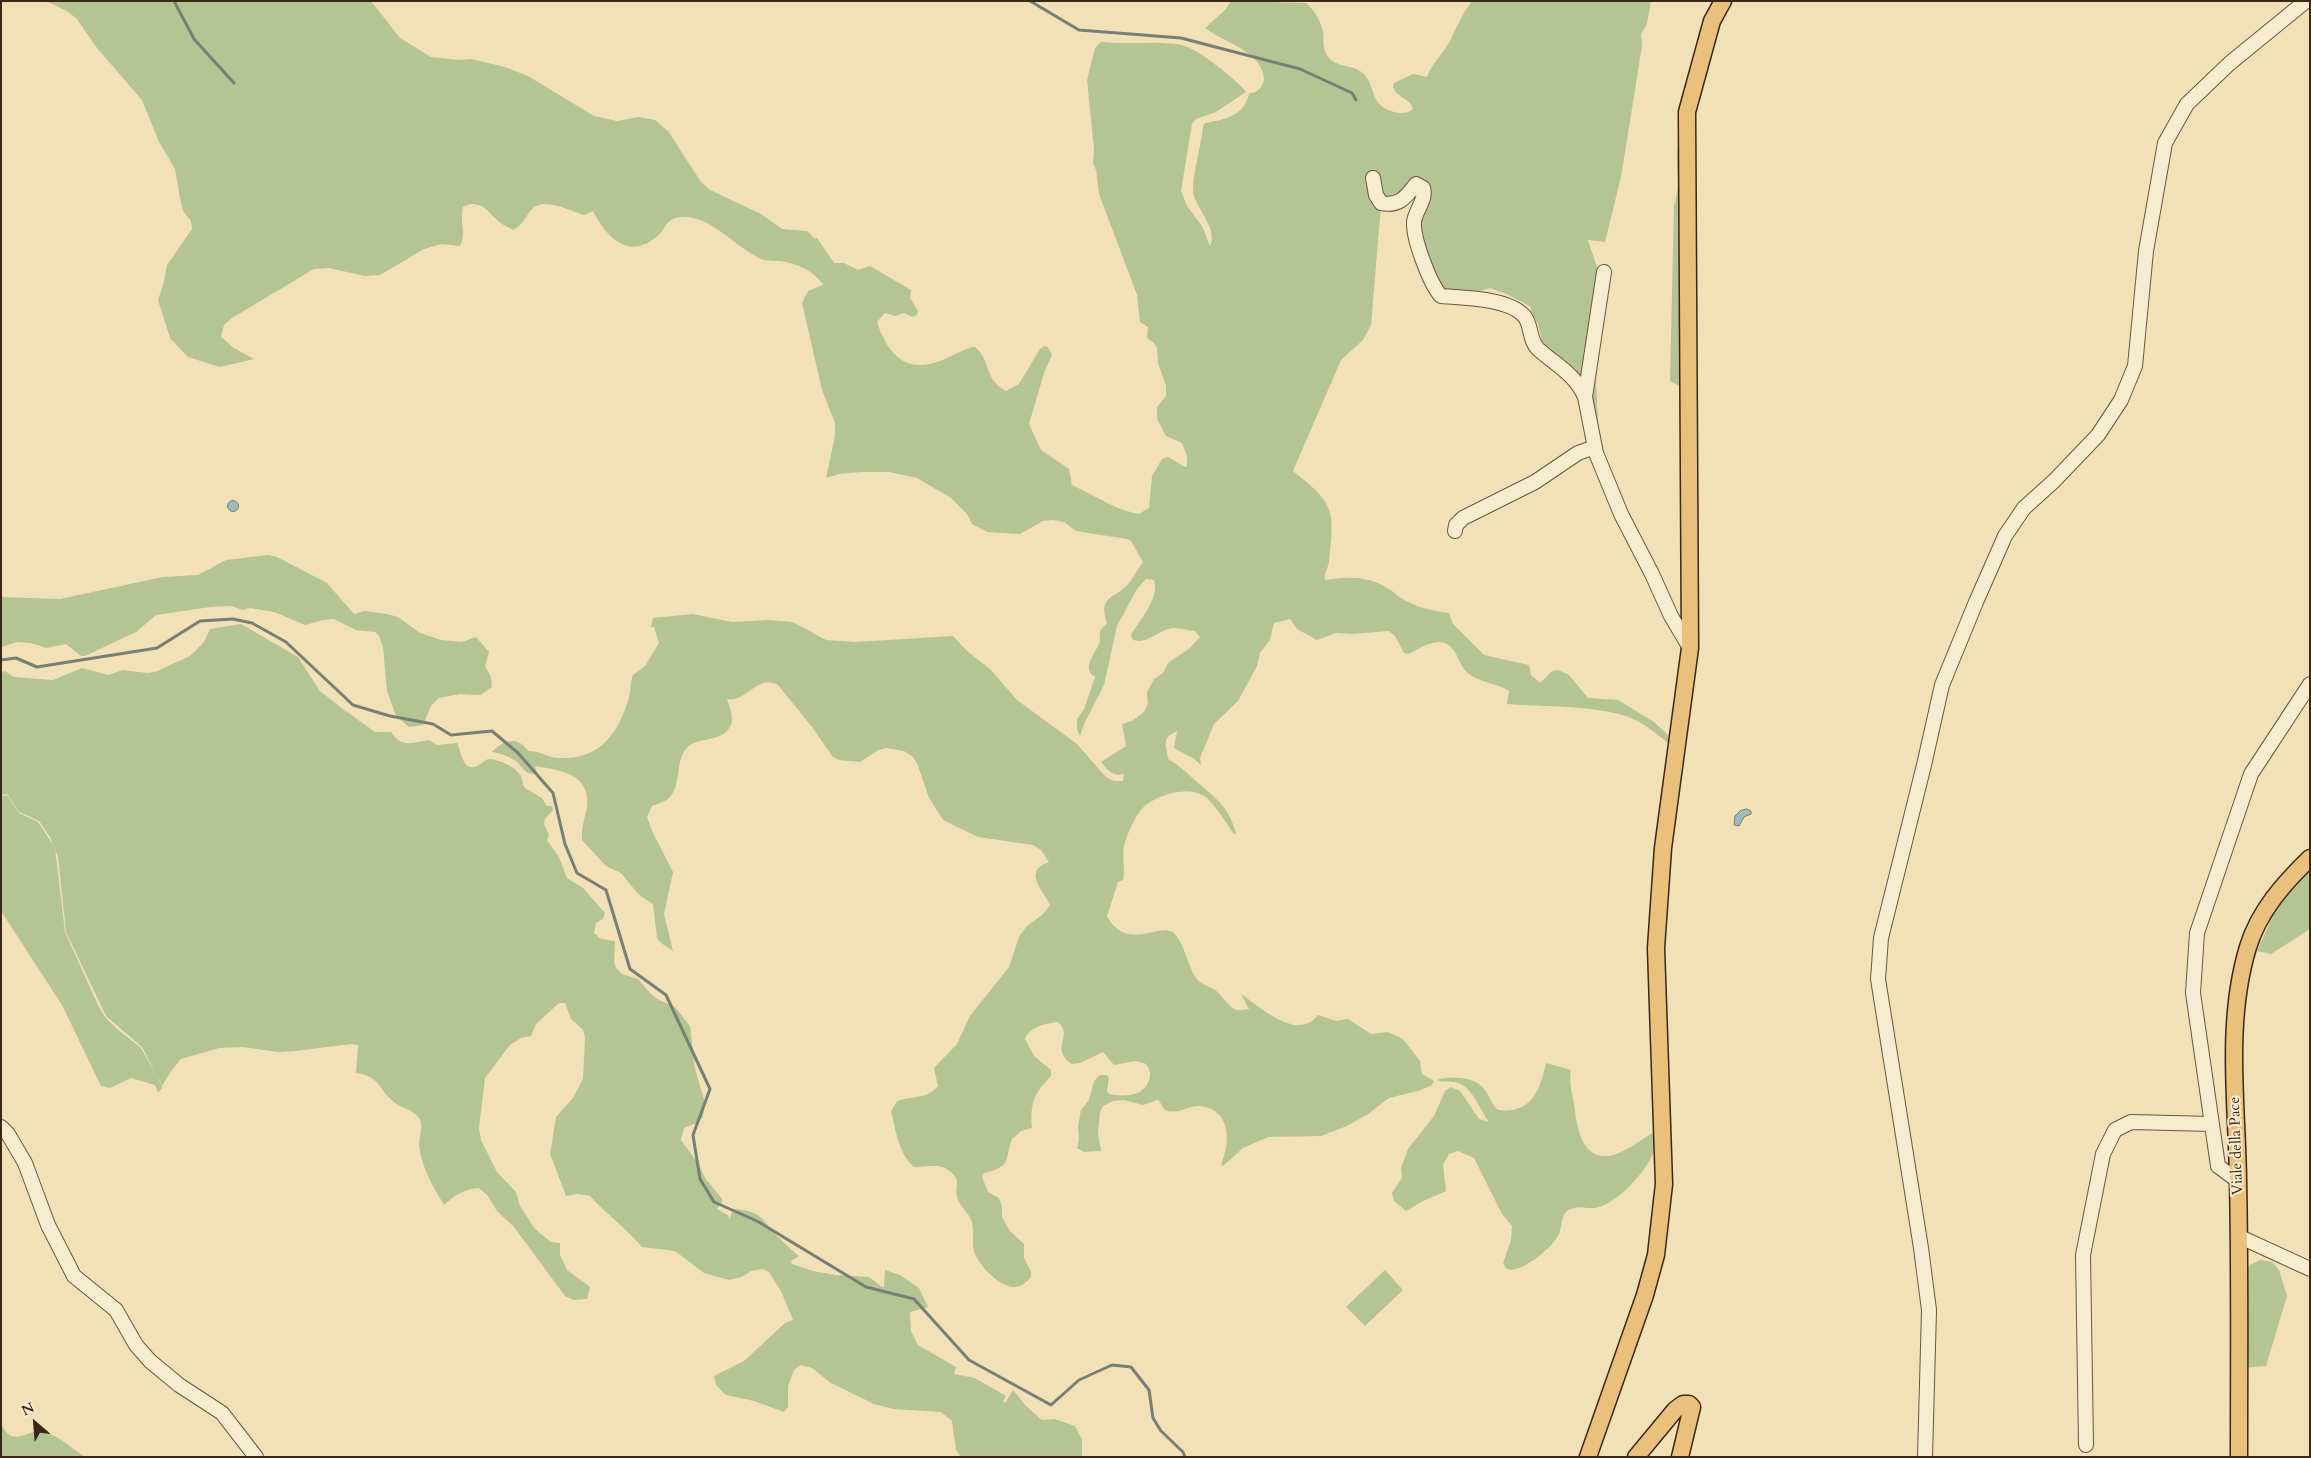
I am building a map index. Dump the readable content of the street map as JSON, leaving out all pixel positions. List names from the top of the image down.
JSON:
{
  "streets": {
    "main road": ["Viale della Pace"]
  },
  "north": "top left"
}
